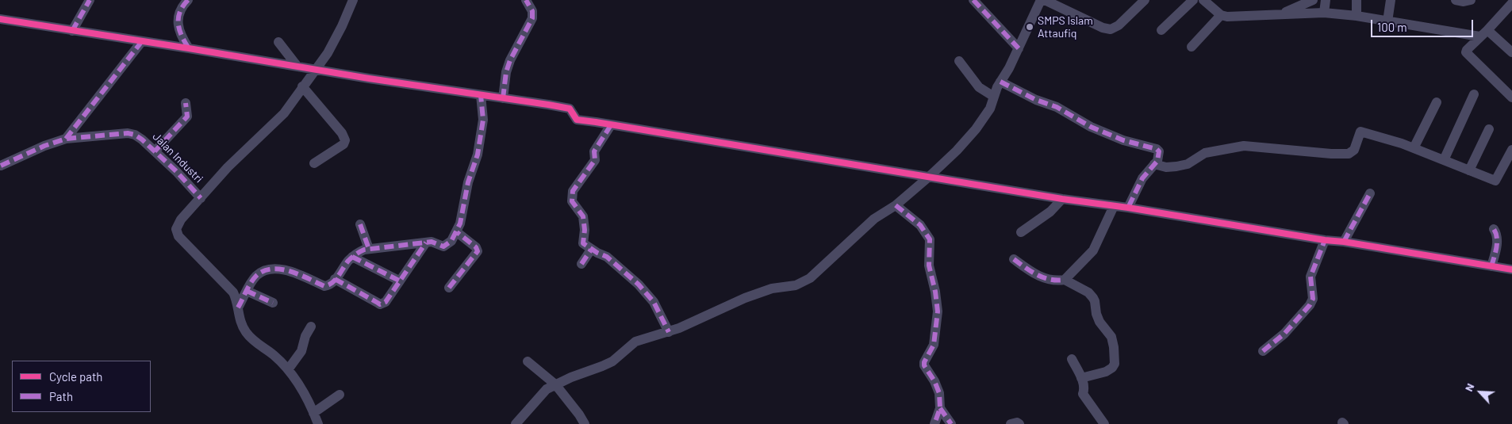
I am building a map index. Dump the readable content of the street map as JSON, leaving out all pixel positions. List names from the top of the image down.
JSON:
{
  "streets": {
    "street": ["Jalan Industri"]
  },
  "places": ["SMPS Islam Attaufiq"],
  "legend": ["Cycle path", "Path"],
  "scale_bar": "100 m",
  "north": "top left"
}
